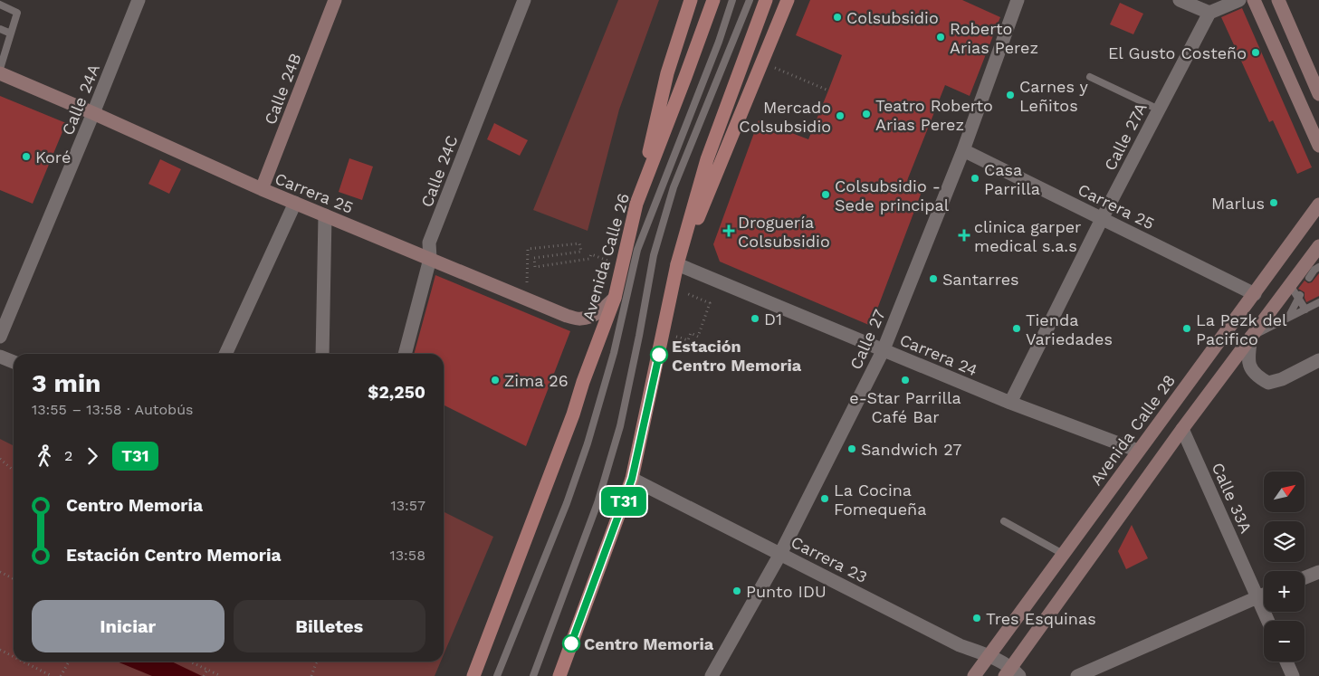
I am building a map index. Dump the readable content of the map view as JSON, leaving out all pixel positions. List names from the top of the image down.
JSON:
{
  "streets": {
    "main road": [
      "Calle 24B",
      "Carrera 25",
      "Avenida Calle 26",
      "Avenida Calle 28"
    ],
    "street": [
      "Calle 24A",
      "Calle 27A",
      "Calle 24C",
      "Calle 27",
      "Carrera 24",
      "Calle 33A",
      "Carrera 23"
    ]
  },
  "crossings": [
    ["Calle 24B", "Carrera 25"],
    ["Calle 24A", "Carrera 25"],
    ["Calle 27A", "Carrera 25"],
    ["Calle 27A", "Carrera 24"],
    ["Calle 24C", "Carrera 25"],
    ["Carrera 25", "Avenida Calle 26"],
    ["Carrera 25", "Calle 27"],
    ["Carrera 25", "Avenida Calle 28"],
    ["Calle 27", "Carrera 24"],
    ["Calle 27", "Carrera 23"],
    ["Carrera 24", "Avenida Calle 28"],
    ["Avenida Calle 28", "Carrera 23"]
  ],
  "places": {
    "other": [
      "Colsubsidio",
      "Roberto Arias Perez",
      "El Gusto Costeño",
      "Carnes y Leñitos",
      "Teatro Roberto Arias Perez",
      "Mercado Colsubsidio",
      "Koré",
      "Casa Parrilla",
      "Colsubsidio - Sede principal",
      "Marlus",
      "Santarres",
      "D1",
      "Tienda Variedades",
      "La Pezk del Pacifico",
      "Estación Centro Memoria",
      "Zima 26",
      "e-Star Parrilla Café Bar",
      "Sandwich 27",
      "La Cocina Fomequeña",
      "Punto IDU",
      "Tres Esquinas",
      "Centro Memoria"
    ],
    "health": ["Droguería Colsubsidio", "clinica garper medical s.a.s"]
  },
  "lines": ["bus line T31"],
  "north": "top right",
  "page": {
    "on_map": "T31",
    "heading": ["3 min", "13:55 – 13:58 · Autobús", "$2,250"],
    "legs": ["2", "T31"],
    "map_buttons": ["+", "−"],
    "list": [
      {
        "name": "Centro Memoria",
        "value": "13:57"
      },
      {
        "name": "Estación Centro Memoria",
        "value": "13:58"
      }
    ],
    "buttons": ["Iniciar", "Billetes"]
  }
}
